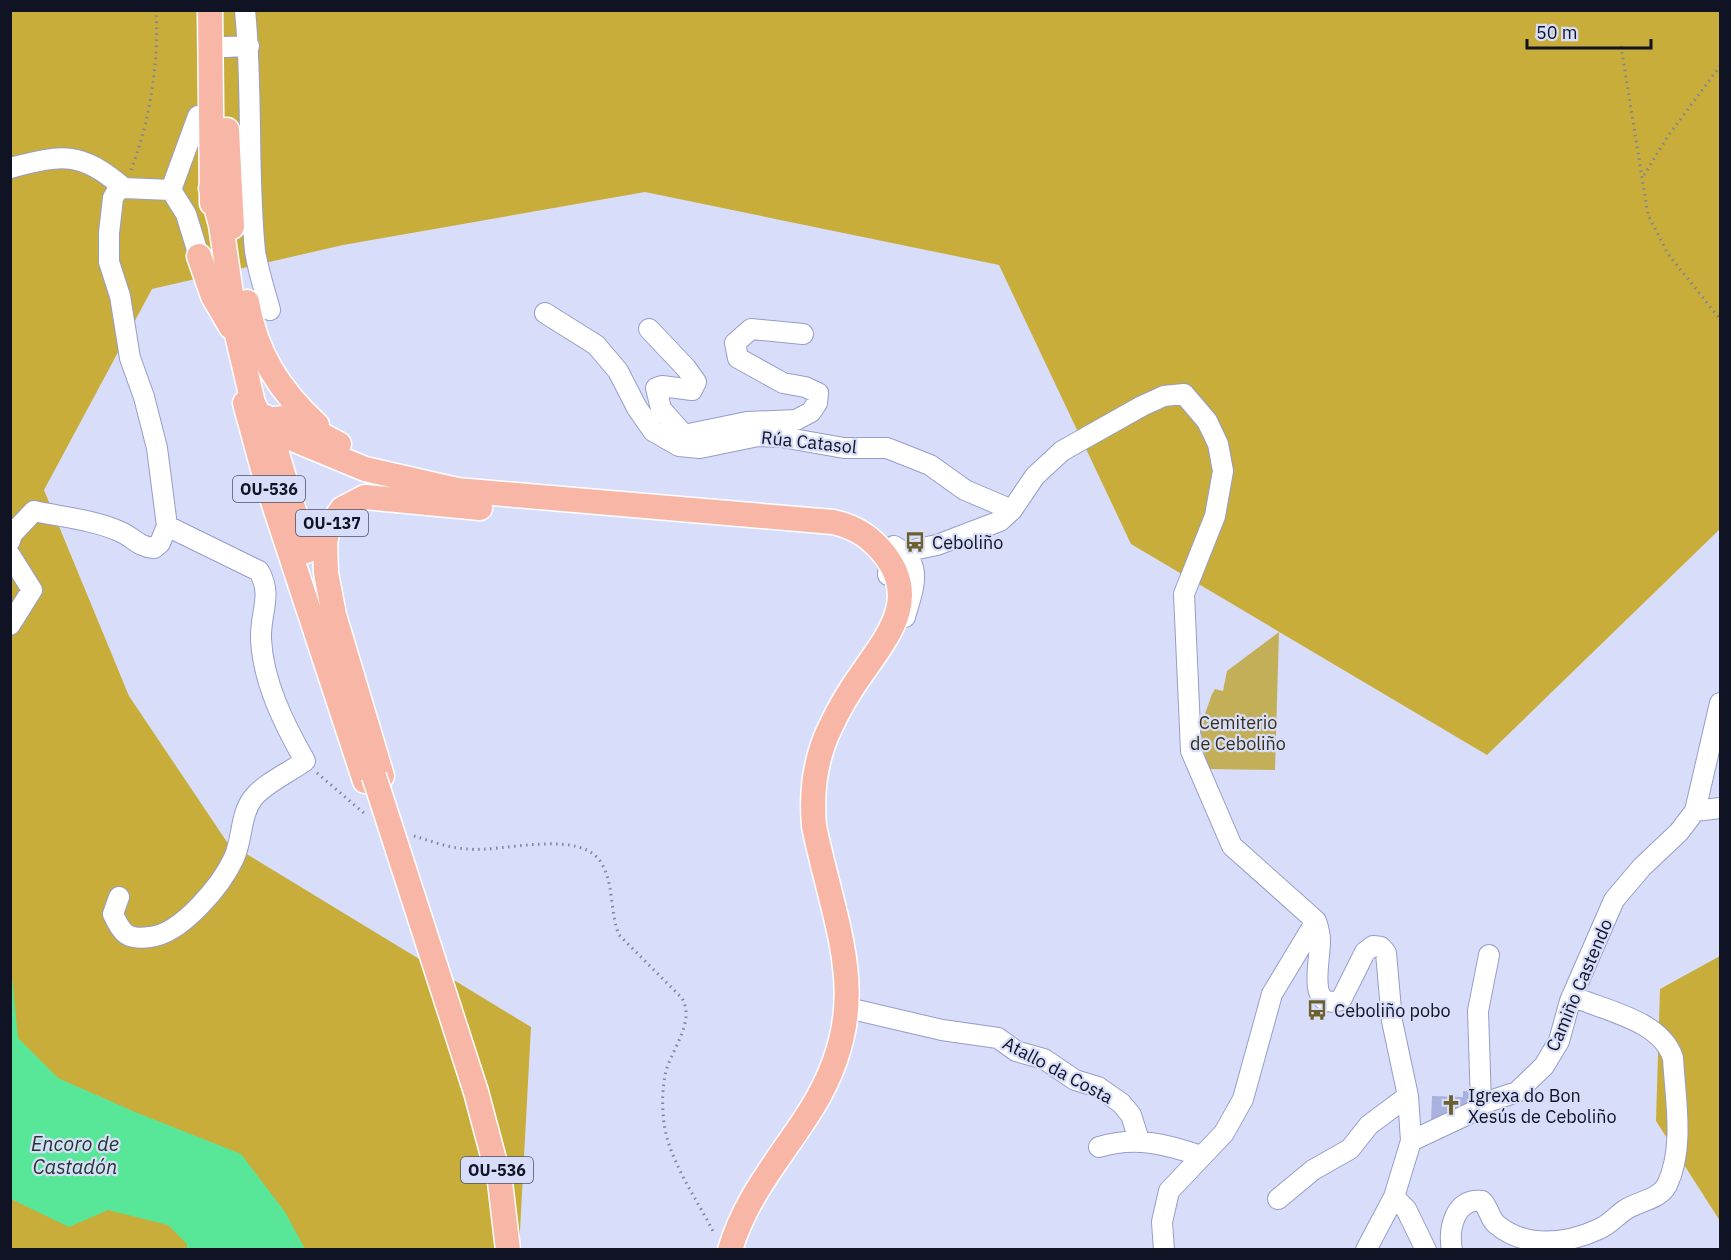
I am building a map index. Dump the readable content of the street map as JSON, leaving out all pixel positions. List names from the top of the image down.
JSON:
{
  "streets": {
    "main road": ["OU-536", "OU-137"],
    "street": ["Rúa Catasol", "Camiño Castendo", "Atallo da Costa"]
  },
  "crossings": [
    ["OU-536", "OU-137"],
    ["OU-137", "Atallo da Costa"]
  ],
  "water": ["Encoro de Castadón"],
  "parks": ["Cemiterio de Ceboliño"],
  "places": {
    "bus stop": ["Ceboliño", "Ceboliño pobo"],
    "church": ["Igrexa do Bon Xesús de Ceboliño"]
  },
  "scale_bar": "50 m"
}
